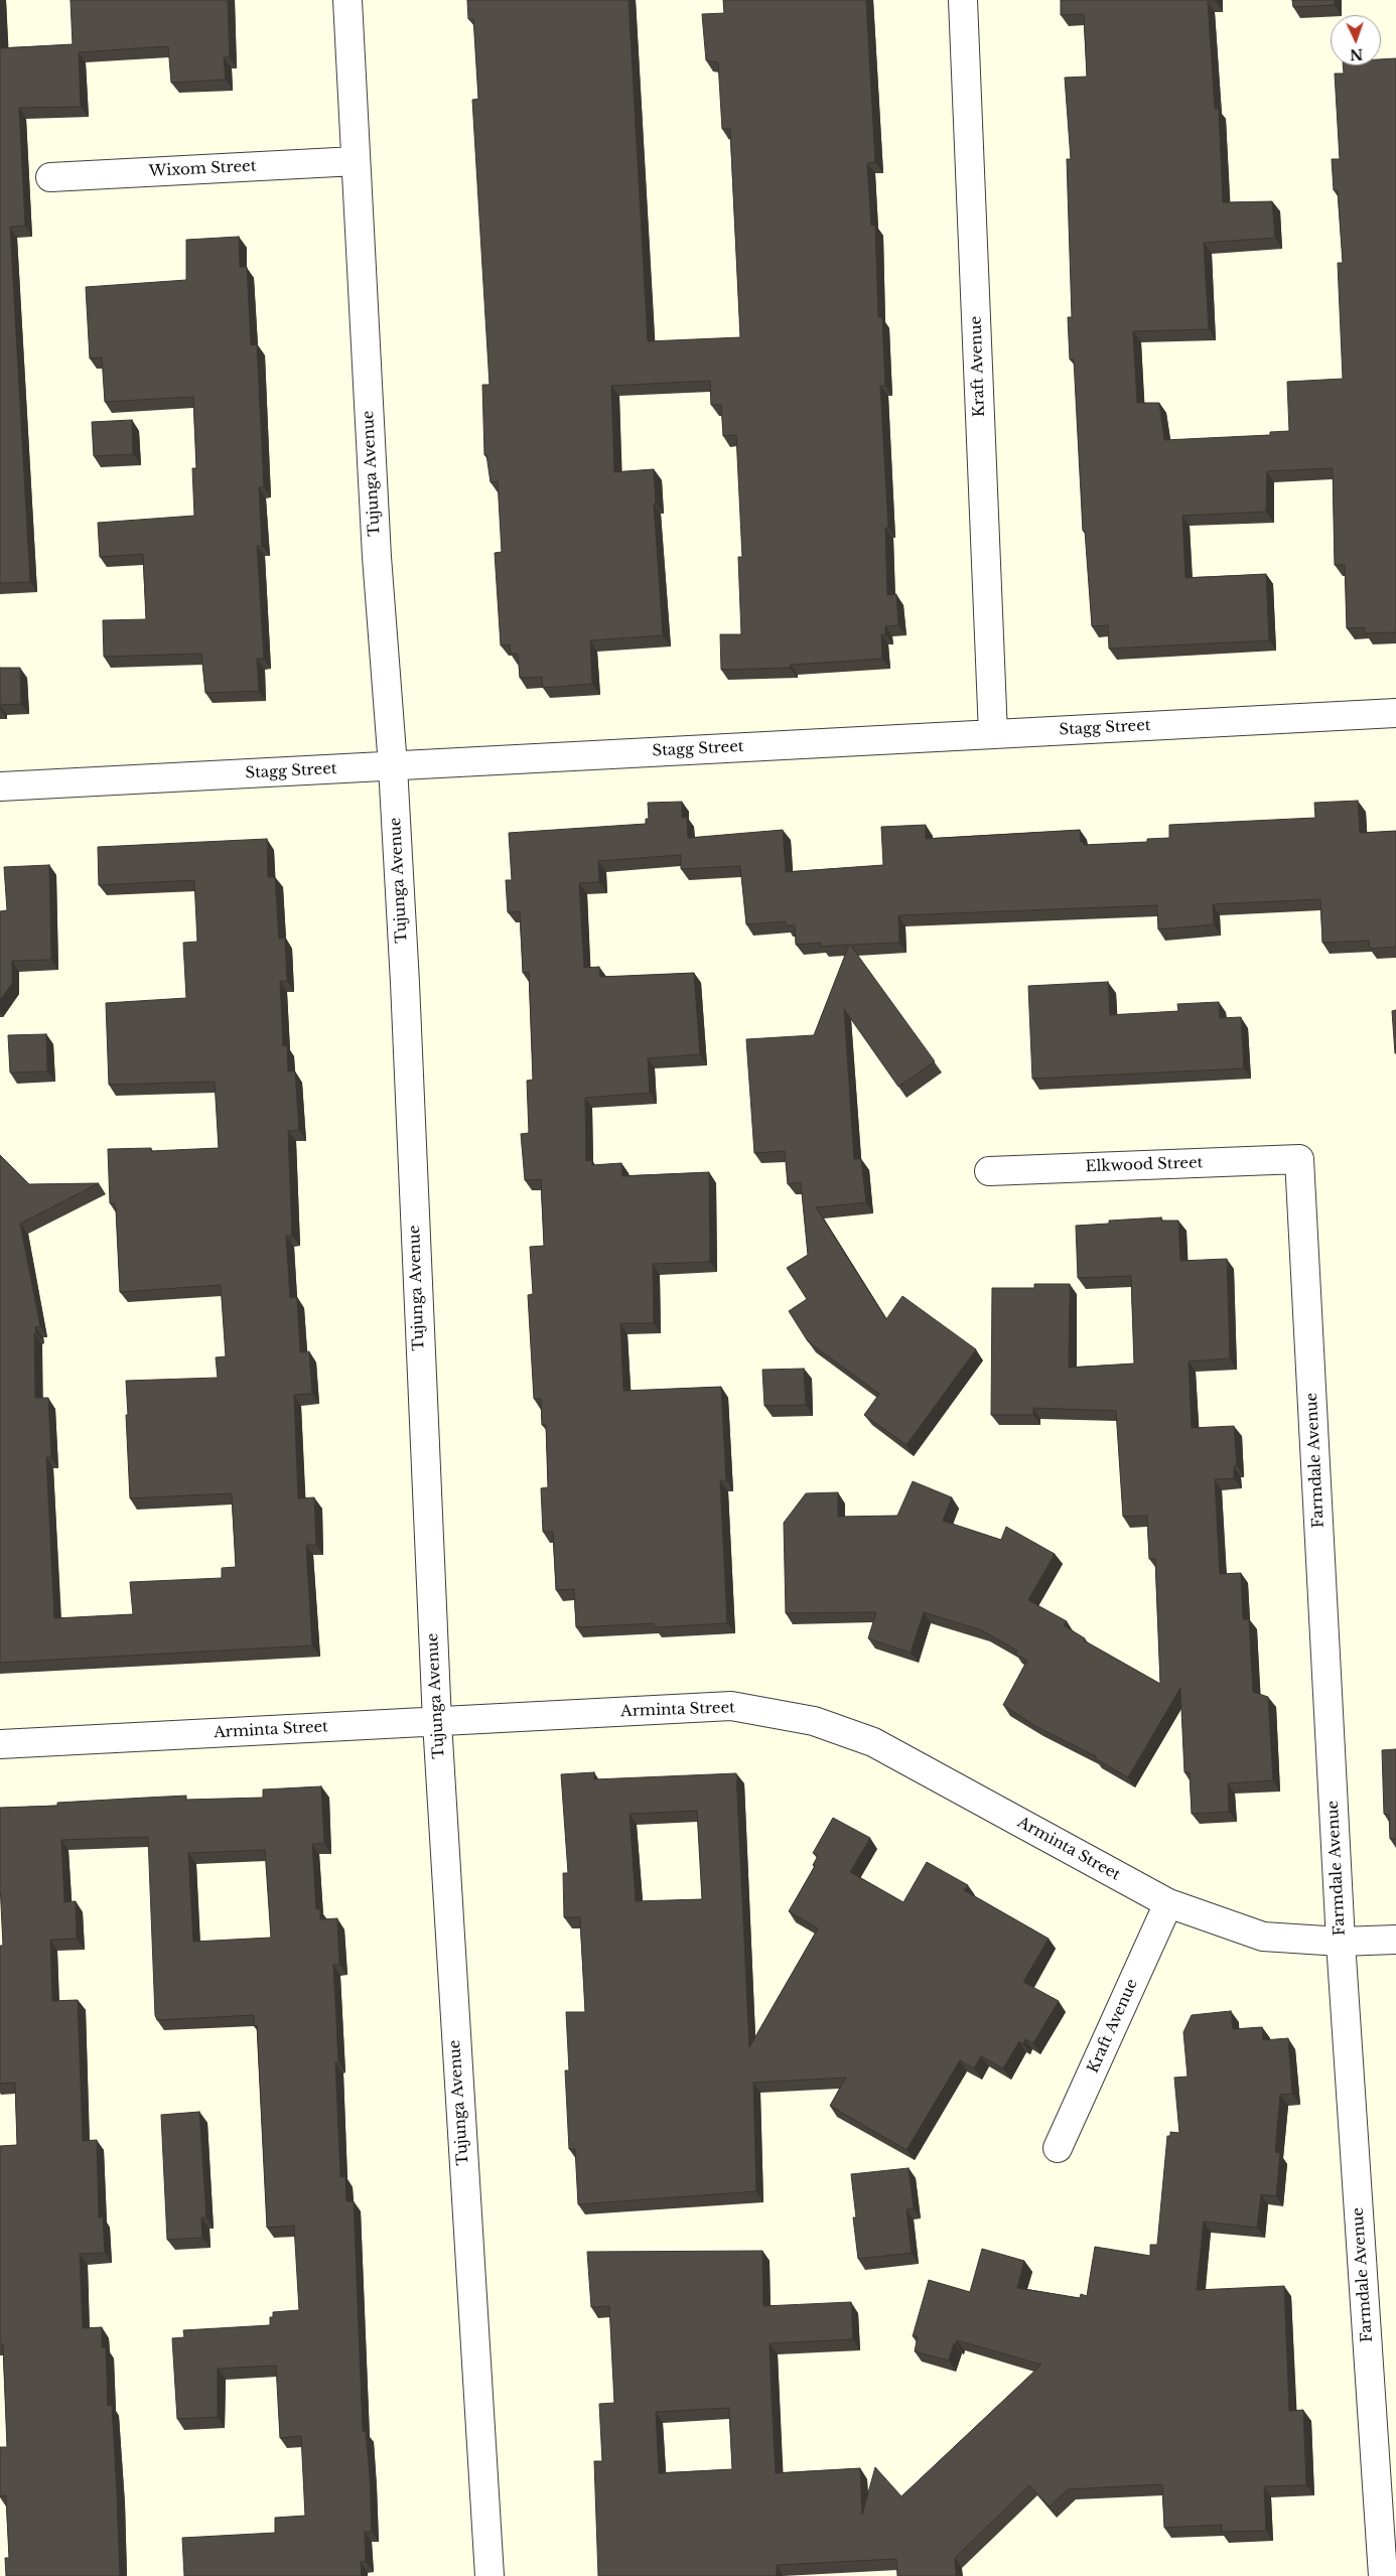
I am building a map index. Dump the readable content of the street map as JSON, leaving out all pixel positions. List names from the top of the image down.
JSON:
{
  "streets": {
    "street": [
      "Wixom Street",
      "Kraft Avenue",
      "Tujunga Avenue",
      "Stagg Street",
      "Elkwood Street",
      "Farmdale Avenue",
      "Arminta Street"
    ]
  },
  "crossings": [
    ["Wixom Street", "Tujunga Avenue"],
    ["Kraft Avenue", "Stagg Street"],
    ["Kraft Avenue", "Arminta Street"],
    ["Tujunga Avenue", "Stagg Street"],
    ["Tujunga Avenue", "Arminta Street"],
    ["Elkwood Street", "Farmdale Avenue"],
    ["Farmdale Avenue", "Arminta Street"]
  ],
  "north": "bottom"
}
